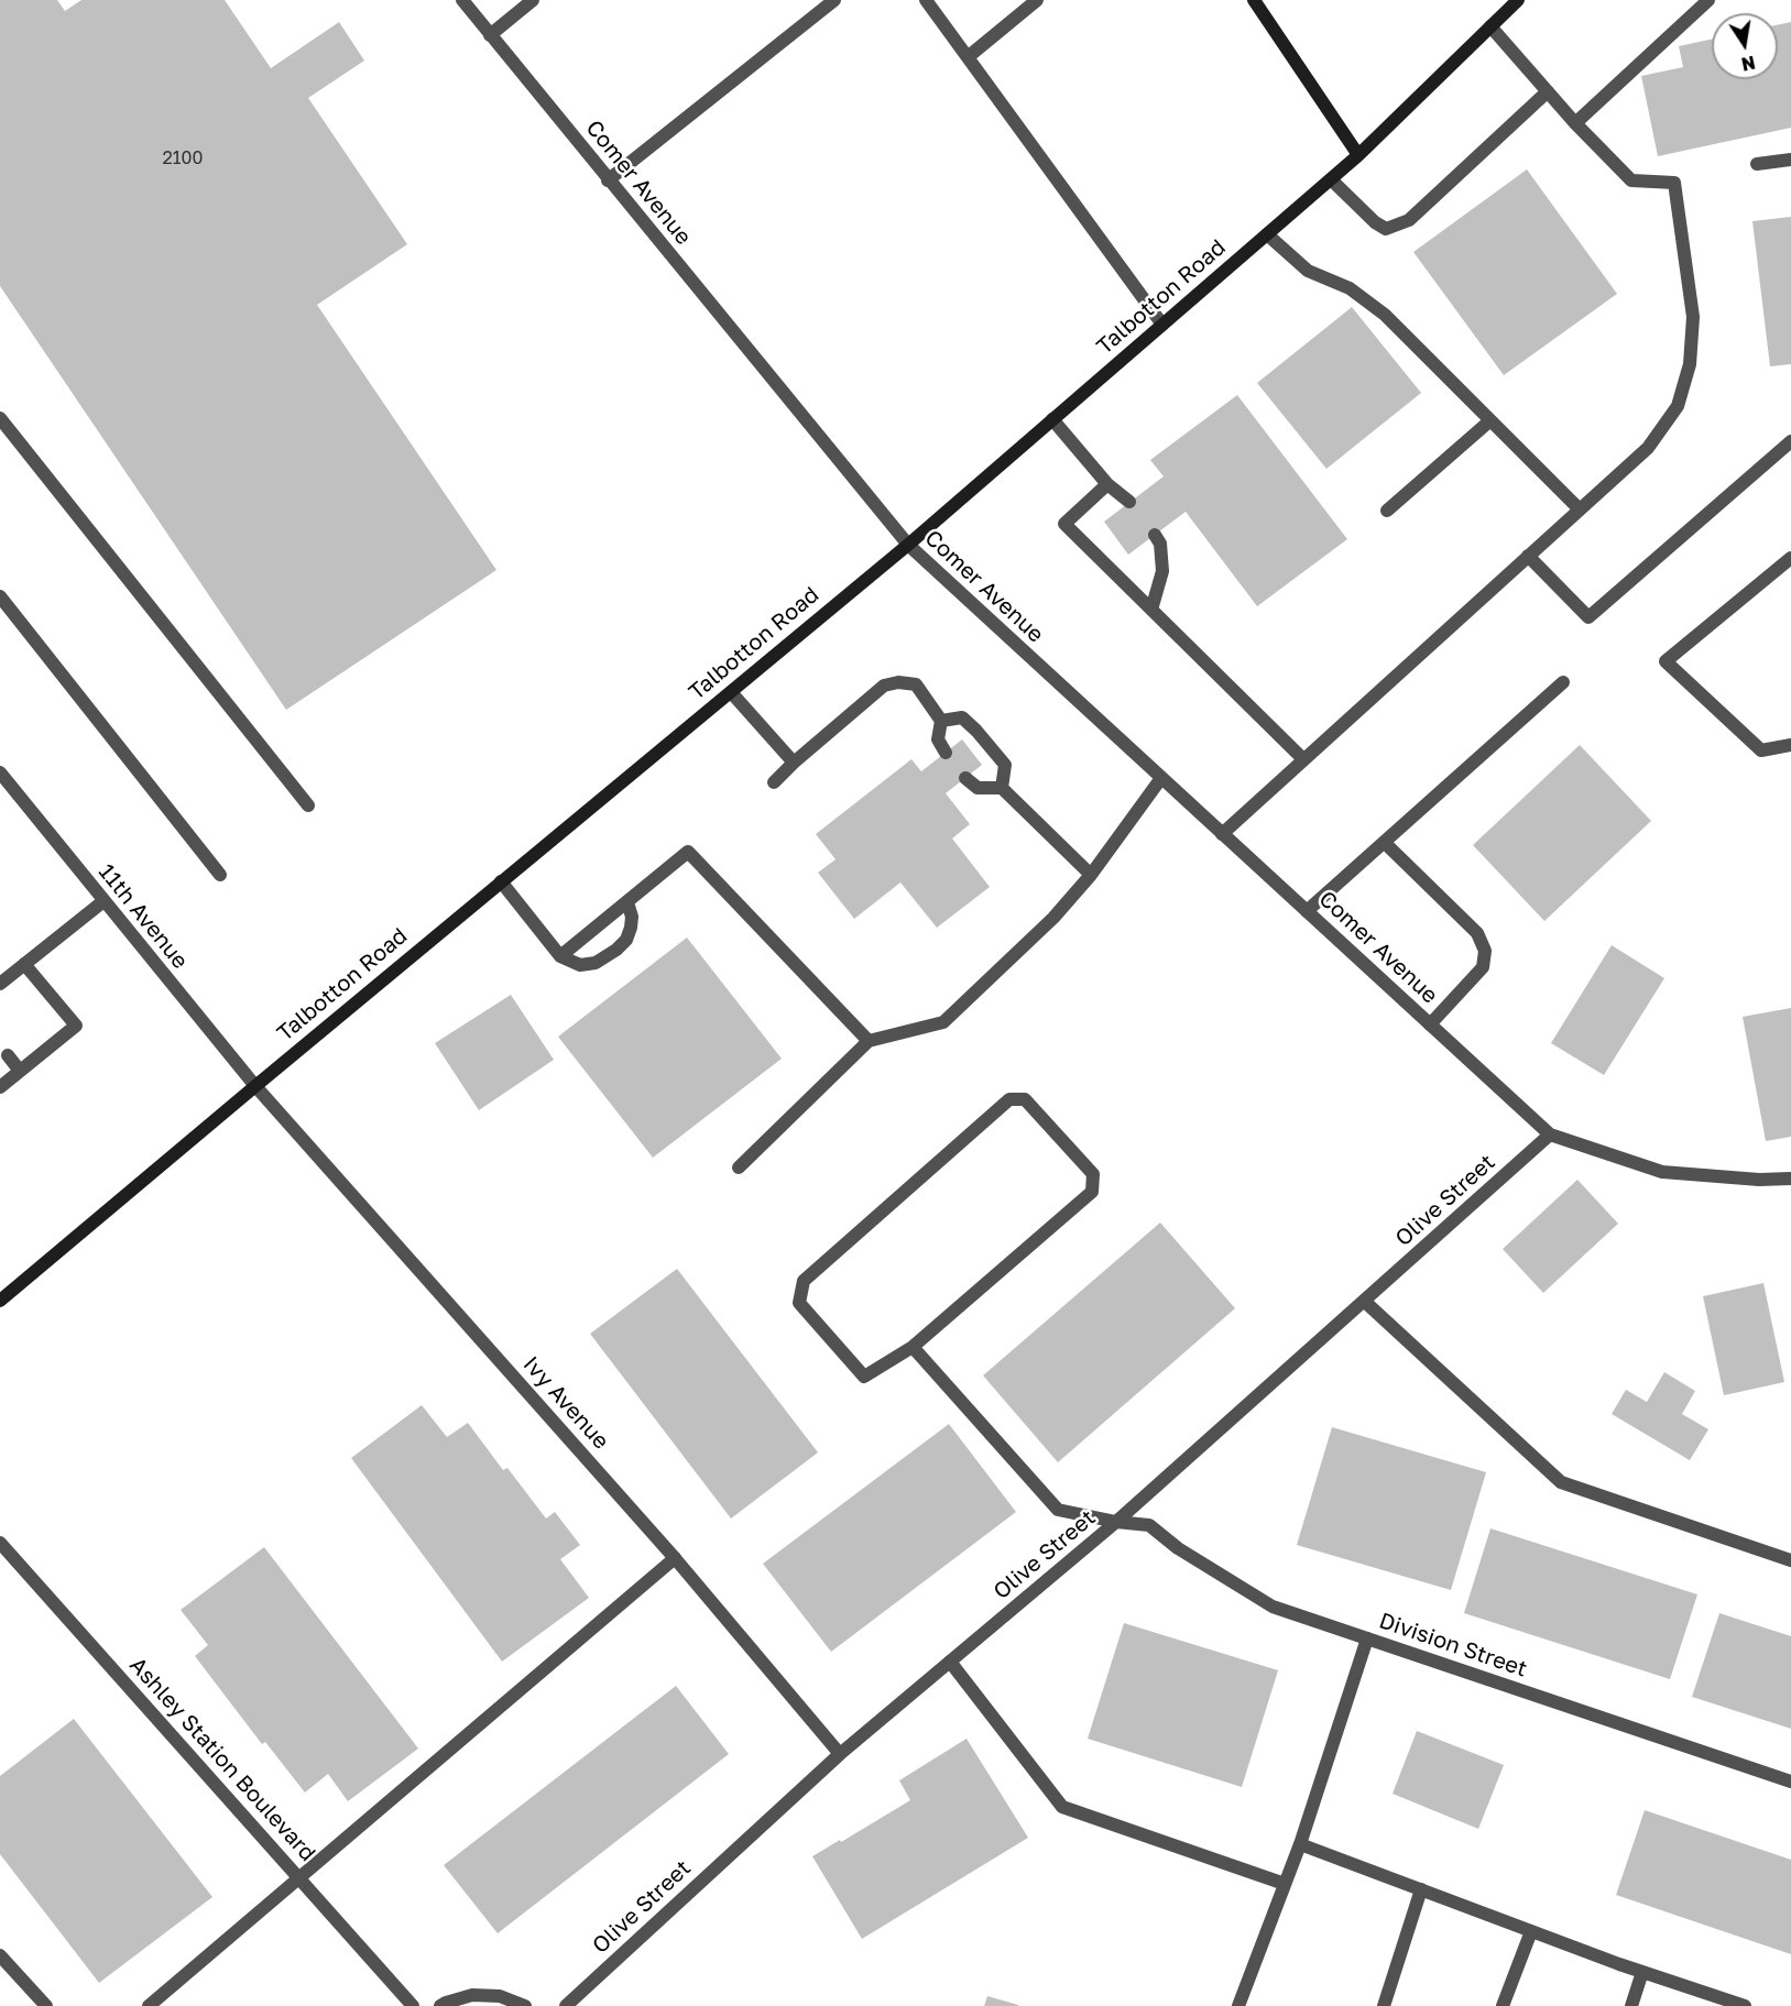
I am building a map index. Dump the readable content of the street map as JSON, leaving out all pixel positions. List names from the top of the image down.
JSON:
{
  "streets": {
    "main road": ["Talbotton Road"],
    "street": [
      "Comer Avenue",
      "11th Avenue",
      "Olive Street",
      "Ivy Avenue",
      "Division Street",
      "Ashley Station Boulevard"
    ]
  },
  "crossings": [
    ["Comer Avenue", "Talbotton Road"],
    ["Comer Avenue", "Olive Street"],
    ["Talbotton Road", "11th Avenue"],
    ["Talbotton Road", "Ivy Avenue"],
    ["11th Avenue", "Ivy Avenue"],
    ["Olive Street", "Ivy Avenue"],
    ["Olive Street", "Division Street"]
  ],
  "house_numbers": ["2100"],
  "north": "bottom"
}
